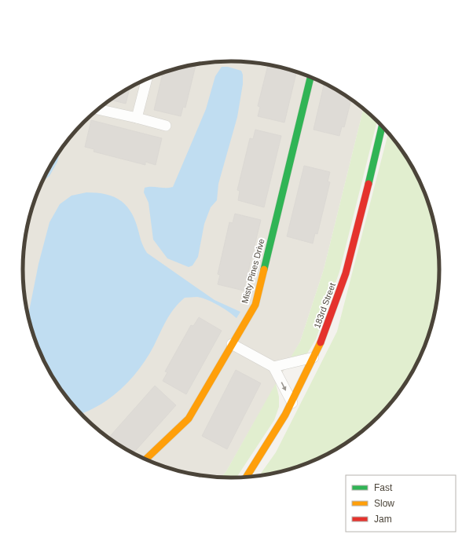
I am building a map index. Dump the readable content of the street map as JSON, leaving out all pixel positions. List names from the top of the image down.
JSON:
{
  "streets": {
    "street": ["Misty Pines Drive", "183rd Street"]
  },
  "legend": ["Fast", "Slow", "Jam"]
}
